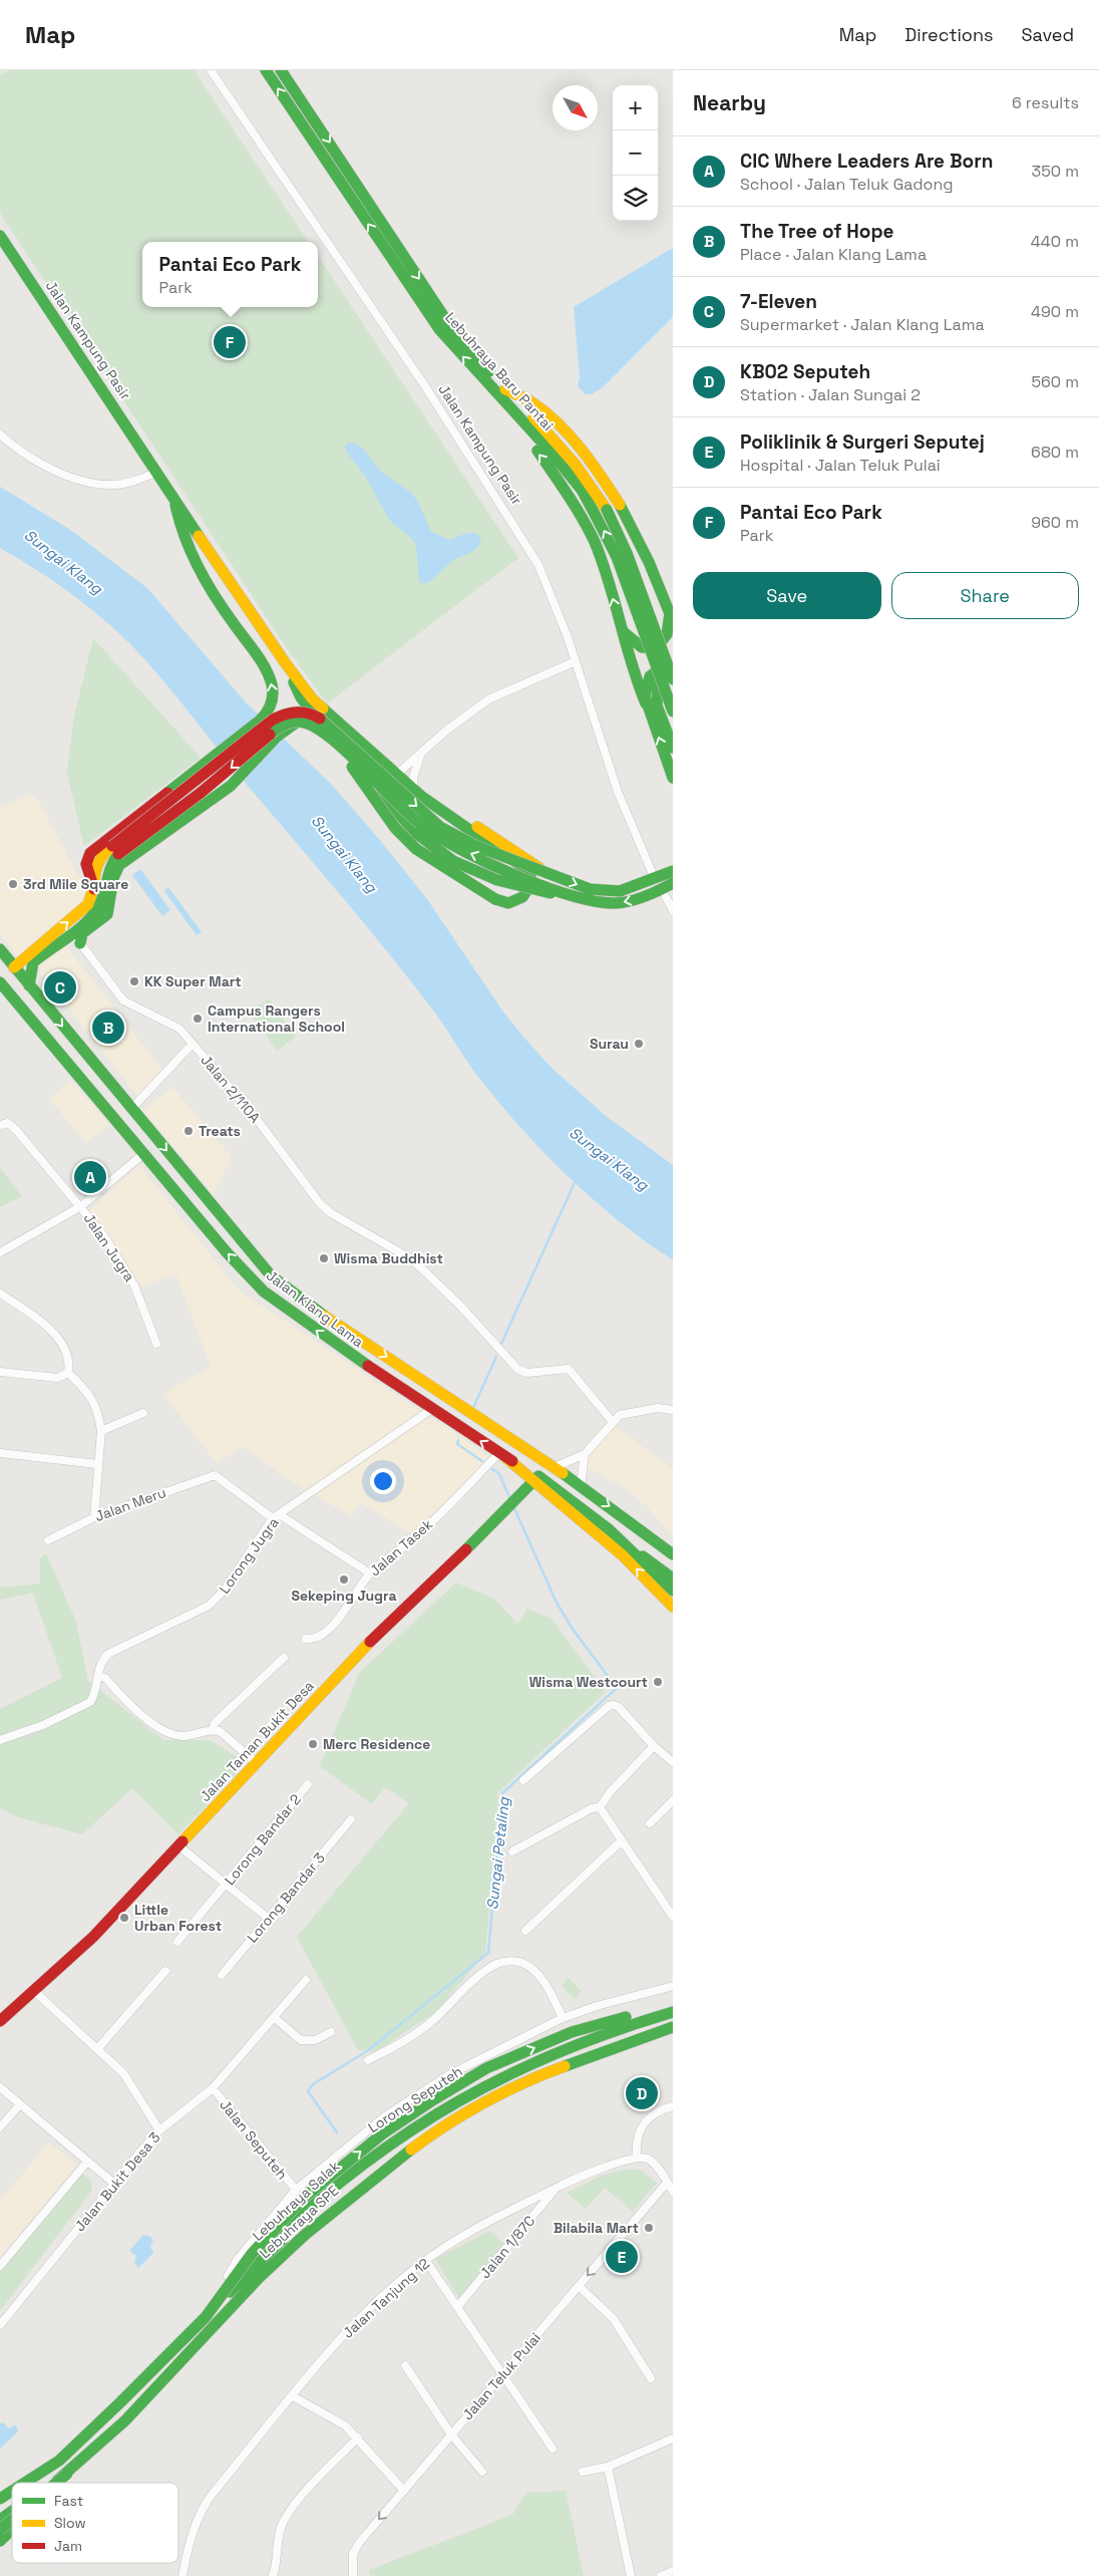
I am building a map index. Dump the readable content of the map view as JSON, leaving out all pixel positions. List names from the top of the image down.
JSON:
{
  "streets": {
    "main road": [
      "Jalan Kampung Pasir",
      "Lebuhraya Baru Pantai",
      "Jalan Klang Lama",
      "Jalan Taman Bukit Desa",
      "Lebuhraya Salak",
      "Lebuhraya SPE"
    ],
    "street": [
      "Jalan 2/110A",
      "Jalan Jugra",
      "Jalan Meru",
      "Jalan Tasek",
      "Lorong Jugra",
      "Lorong Bandar 2",
      "Lorong Bandar 3",
      "Lorong Seputeh",
      "Jalan Seputeh",
      "Jalan Bukit Desa 3",
      "Jalan 1/87C",
      "Jalan Tanjung 12",
      "Jalan Teluk Pulai"
    ]
  },
  "crossings": [
    ["Jalan 2/110A", "Jalan Klang Lama"],
    ["Jalan Klang Lama", "Jalan Tasek"],
    ["Jalan Klang Lama", "Lorong Jugra"],
    ["Jalan Meru", "Lorong Jugra"],
    ["Lorong Seputeh", "Jalan Seputeh"],
    ["Lorong Seputeh", "Lebuhraya Salak"],
    ["Jalan Seputeh", "Jalan Bukit Desa 3"],
    ["Lebuhraya Salak", "Lebuhraya SPE"],
    ["Jalan 1/87C", "Jalan Tanjung 12"]
  ],
  "one_way": ["Jalan Teluk Pulai"],
  "water": ["Sungai Klang", "Sungai Petaling"],
  "places": [
    "3rd Mile Square",
    "KK Super Mart",
    "Campus Rangers International School",
    "Surau",
    "Treats",
    "Wisma Buddhist",
    "Sekeping Jugra",
    "Wisma Westcourt",
    "Merc Residence",
    "Little Urban Forest",
    "Bilabila Mart"
  ],
  "legend": ["Fast", "Slow", "Jam"],
  "north": "bottom right",
  "page": {
    "header": "Map",
    "nav": ["Map", "Directions", "Saved"],
    "heading": ["Nearby", "6 results"],
    "map_buttons": ["+", "−"],
    "list": [
      {
        "mark": "A",
        "name": "CIC Where Leaders Are Born",
        "note": "School · Jalan Teluk Gadong",
        "value": "350 m"
      },
      {
        "mark": "B",
        "name": "The Tree of Hope",
        "note": "Place · Jalan Klang Lama",
        "value": "440 m"
      },
      {
        "mark": "C",
        "name": "7-Eleven",
        "note": "Supermarket · Jalan Klang Lama",
        "value": "490 m"
      },
      {
        "mark": "D",
        "name": "KB02 Seputeh",
        "note": "Station · Jalan Sungai 2",
        "value": "560 m"
      },
      {
        "mark": "E",
        "name": "Poliklinik & Surgeri Seputej",
        "note": "Hospital · Jalan Teluk Pulai",
        "value": "680 m"
      },
      {
        "mark": "F",
        "name": "Pantai Eco Park",
        "note": "Park",
        "value": "960 m"
      }
    ],
    "popup": ["Pantai Eco Park", "Park"],
    "pins": [
      "F",
      "C",
      "B",
      "A",
      "D",
      "E"
    ],
    "buttons": ["Save", "Share"]
  }
}
